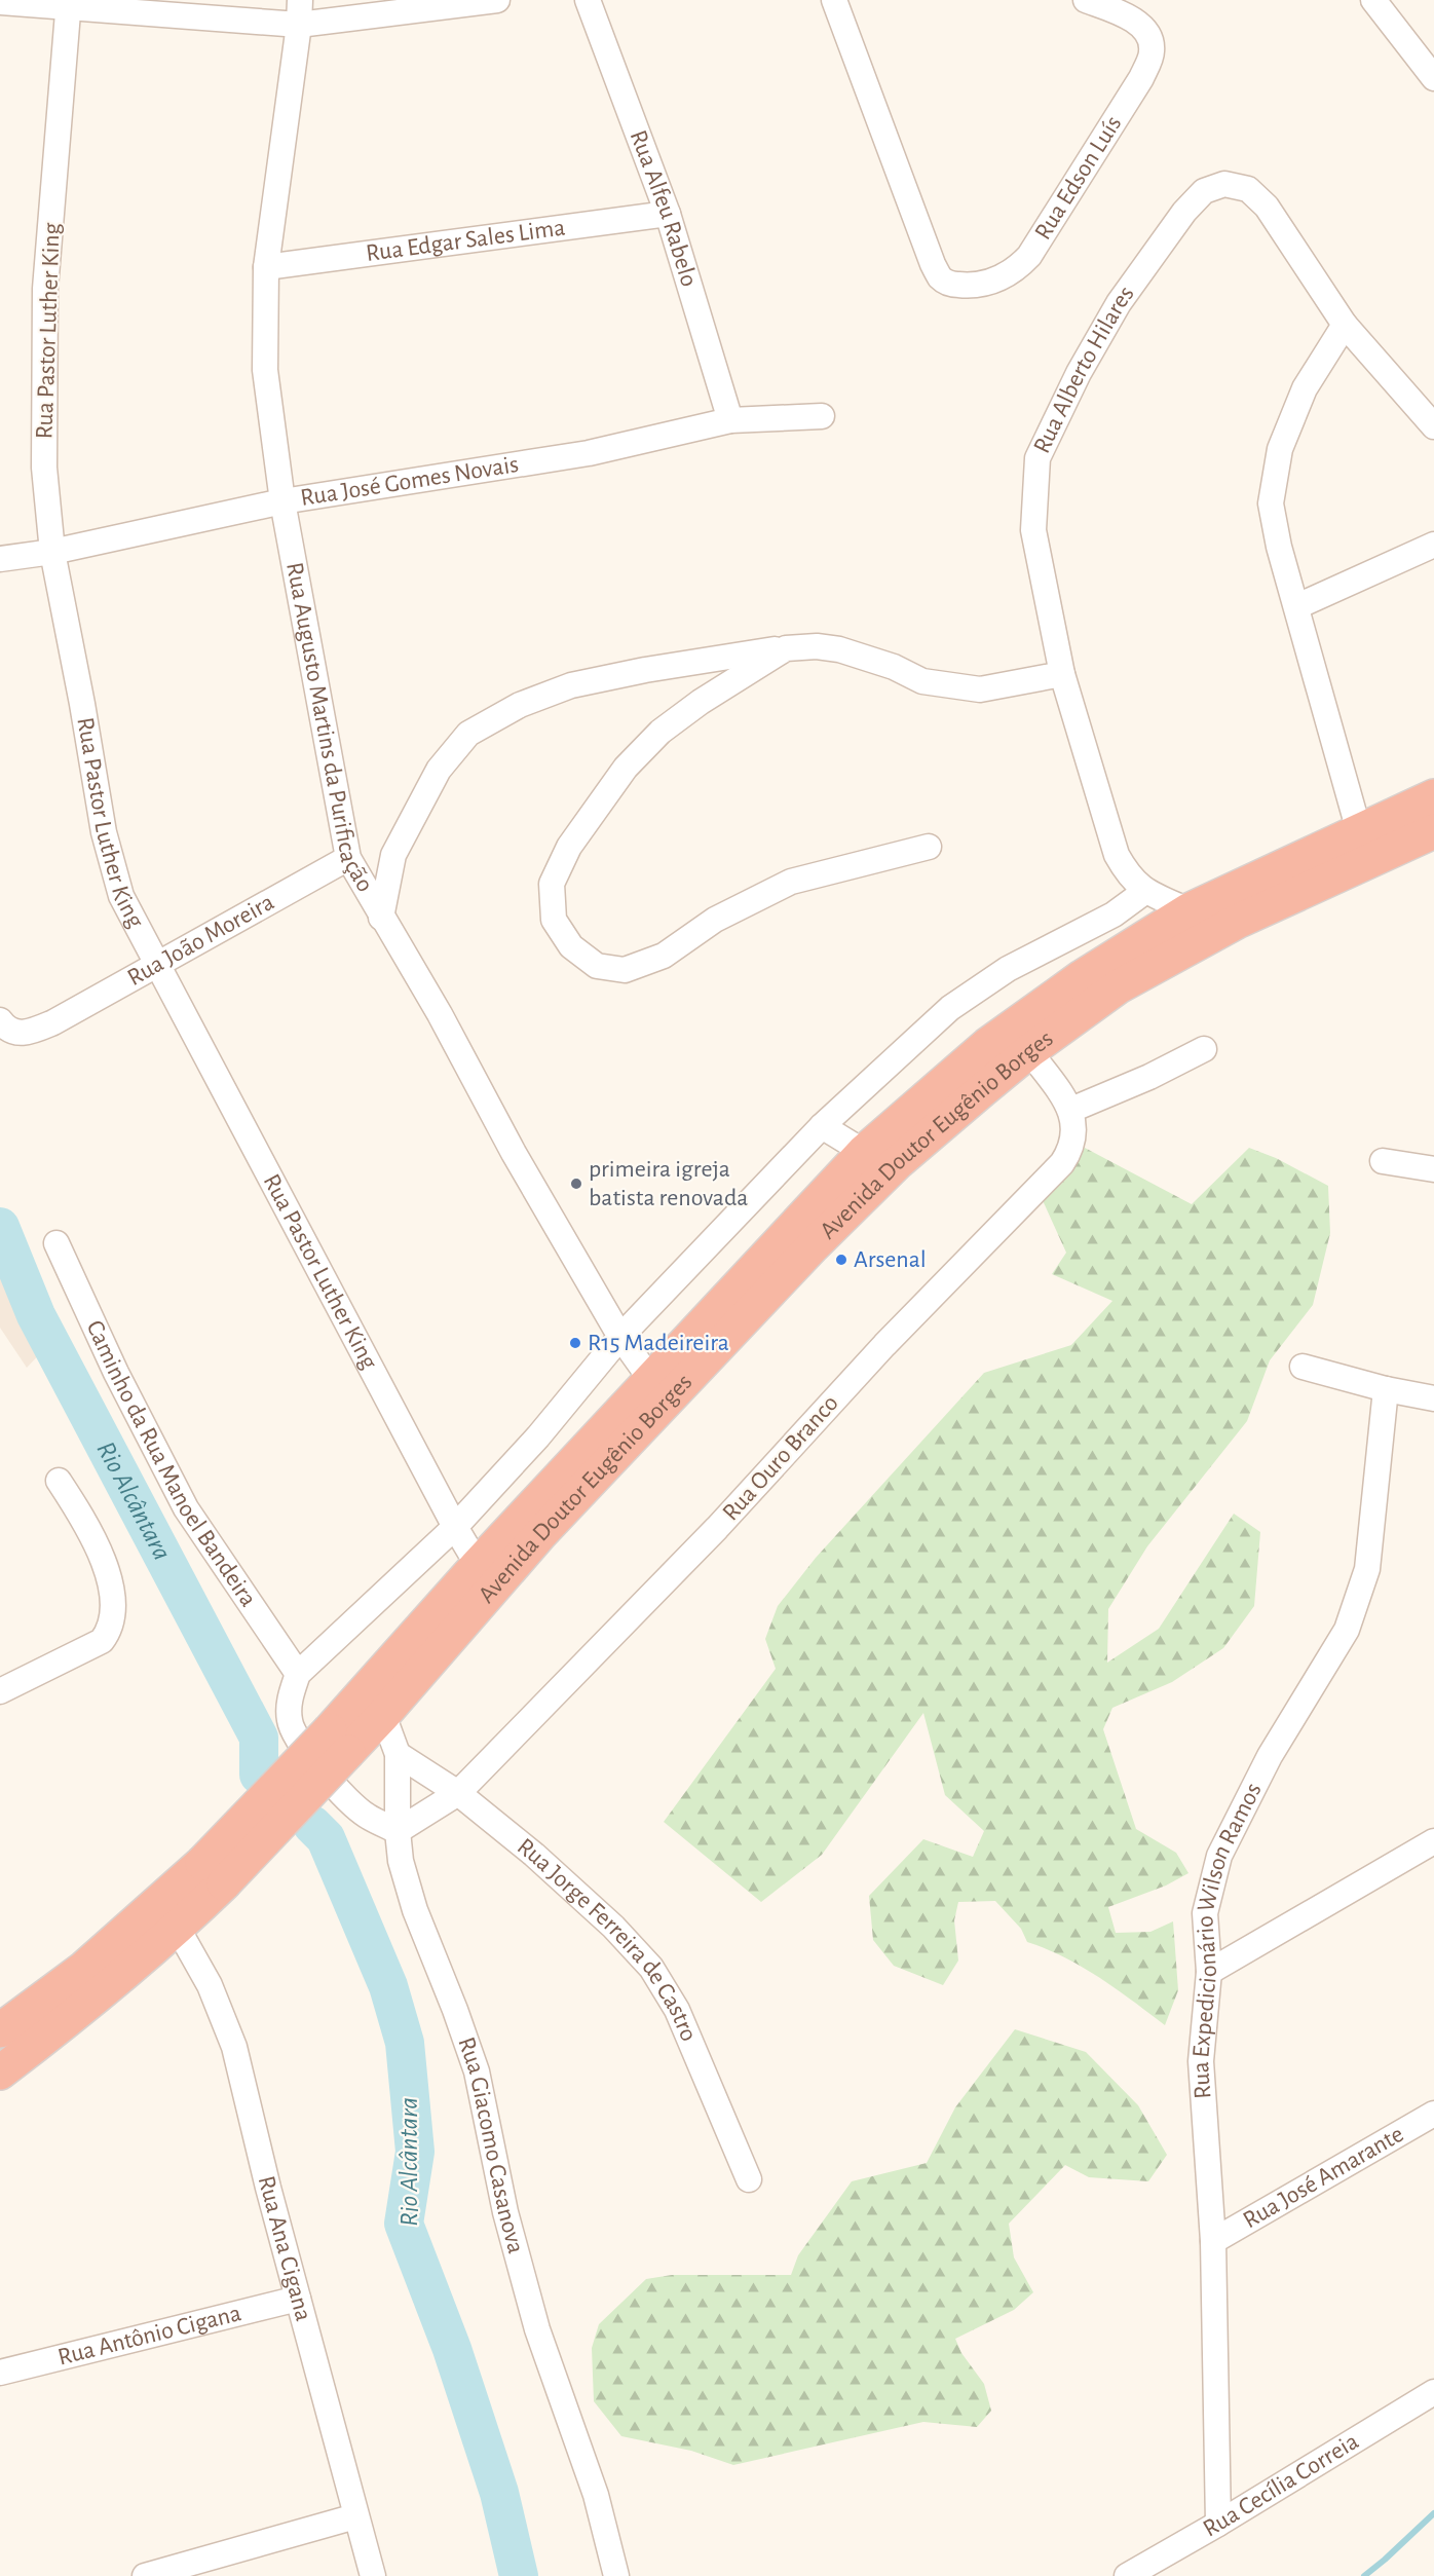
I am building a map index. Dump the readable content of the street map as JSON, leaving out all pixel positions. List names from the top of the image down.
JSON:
{
  "streets": {
    "highway": ["Avenida Doutor Eugênio Borges"],
    "street": [
      "Rua Edson Luís",
      "Rua Alfeu Rabelo",
      "Rua Edgar Sales Lima",
      "Rua Pastor Luther King",
      "Rua Alberto Hilares",
      "Rua José Gomes Novais",
      "Rua Augusto Martins da Purificação",
      "Rua João Moreira",
      "Rua Ouro Branco",
      "Caminho da Rua Manoel Bandeira",
      "Rua Jorge Ferreira de Castro",
      "Rua Expedicionário Wilson Ramos",
      "Rua Giacomo Casanova",
      "Rua José Amarante",
      "Rua Ana Cigana",
      "Rua Antônio Cigana",
      "Rua Cecília Correia"
    ]
  },
  "crossings": [
    ["Rua Alfeu Rabelo", "Rua Edgar Sales Lima"],
    ["Rua Alfeu Rabelo", "Rua José Gomes Novais"],
    ["Rua Edgar Sales Lima", "Rua Augusto Martins da Purificação"],
    ["Rua Pastor Luther King", "Rua José Gomes Novais"],
    ["Rua Pastor Luther King", "Rua João Moreira"],
    ["Rua Pastor Luther King", "Avenida Doutor Eugênio Borges"],
    ["Rua Alberto Hilares", "Avenida Doutor Eugênio Borges"],
    ["Rua José Gomes Novais", "Rua Augusto Martins da Purificação"],
    ["Rua Augusto Martins da Purificação", "Rua João Moreira"],
    ["Rua Augusto Martins da Purificação", "Avenida Doutor Eugênio Borges"],
    ["Avenida Doutor Eugênio Borges", "Rua Ouro Branco"],
    ["Avenida Doutor Eugênio Borges", "Rua Giacomo Casanova"],
    ["Avenida Doutor Eugênio Borges", "Rua Ana Cigana"],
    ["Rua Ouro Branco", "Rua Jorge Ferreira de Castro"],
    ["Rua Ouro Branco", "Rua Giacomo Casanova"],
    ["Rua Jorge Ferreira de Castro", "Rua Giacomo Casanova"],
    ["Rua Expedicionário Wilson Ramos", "Rua José Amarante"],
    ["Rua Expedicionário Wilson Ramos", "Rua Cecília Correia"],
    ["Rua Ana Cigana", "Rua Antônio Cigana"]
  ],
  "water": ["Rio Alcântara"],
  "places": ["primeira igreja batista renovada", "Arsenal", "R15 Madeireira"]
}
